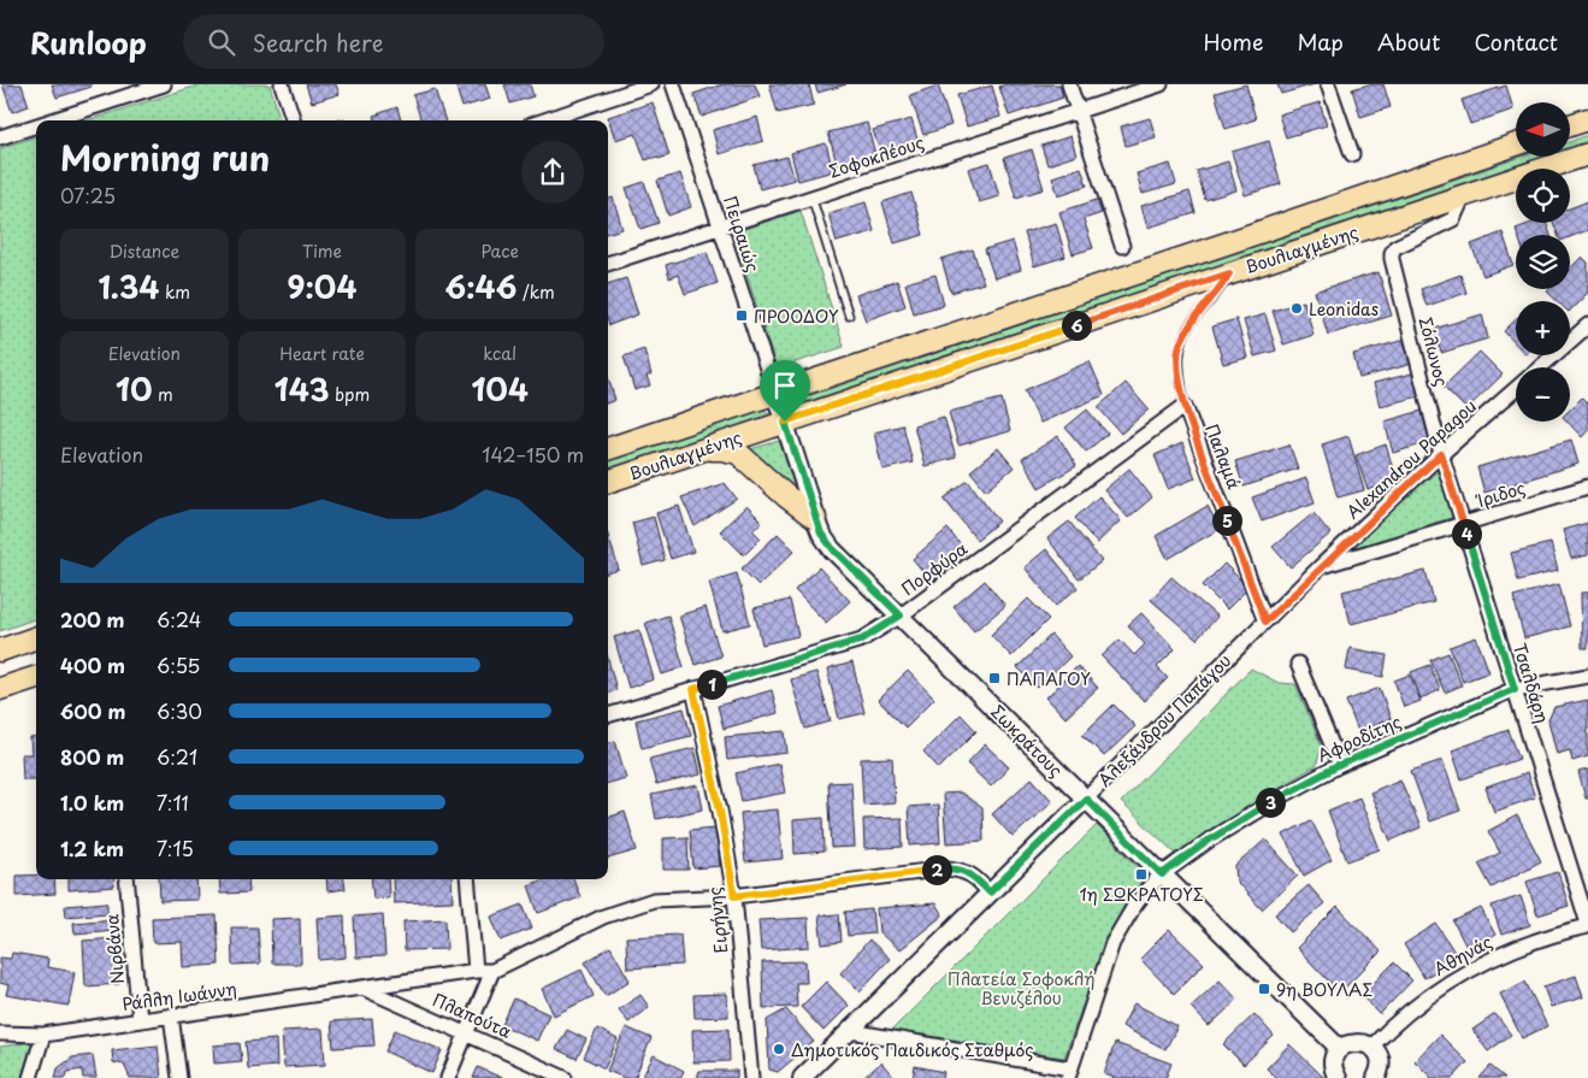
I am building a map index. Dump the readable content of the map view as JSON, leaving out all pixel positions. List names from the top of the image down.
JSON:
{
  "streets": {
    "main road": ["Βουλιαγμένης"],
    "street": [
      "Σοφοκλέους",
      "Πειραιώς",
      "Σόλωνος",
      "Παλαμά",
      "Alexandrou Papagou",
      "Ίριδος",
      "Πορφύρα",
      "Τσαλδάρη",
      "Αλεξάνδρου Παπάγου",
      "Αφροδίτης",
      "Σωκράτους",
      "Ειρήνης",
      "Νιρβάνα",
      "Αθηνάς",
      "Ράλλη Ιωάννη",
      "Πλαπούτα"
    ]
  },
  "crossings": [
    ["Σοφοκλέους", "Πειραιώς"],
    ["Πειραιώς", "Βουλιαγμένης"],
    ["Πειραιώς", "Σωκράτους"],
    ["Βουλιαγμένης", "Σόλωνος"],
    ["Βουλιαγμένης", "Σωκράτους"],
    ["Σόλωνος", "Alexandrou Papagou"],
    ["Σόλωνος", "Τσαλδάρη"],
    ["Παλαμά", "Πορφύρα"],
    ["Παλαμά", "Αλεξάνδρου Παπάγου"],
    ["Alexandrou Papagou", "Ίριδος"],
    ["Alexandrou Papagou", "Τσαλδάρη"],
    ["Alexandrou Papagou", "Αλεξάνδρου Παπάγου"],
    ["Ίριδος", "Τσαλδάρη"],
    ["Ίριδος", "Αλεξάνδρου Παπάγου"],
    ["Πορφύρα", "Σωκράτους"],
    ["Πορφύρα", "Ειρήνης"],
    ["Τσαλδάρη", "Αφροδίτης"],
    ["Τσαλδάρη", "Αθηνάς"],
    ["Αλεξάνδρου Παπάγου", "Σωκράτους"],
    ["Αφροδίτης", "Σωκράτους"],
    ["Νιρβάνα", "Ράλλη Ιωάννη"],
    ["Ράλλη Ιωάννη", "Πλαπούτα"]
  ],
  "parks": ["Πλατεία Σοφοκλή Βενιζέλου"],
  "places": {
    "other": ["Leonidas", "Δημοτικός Παιδικός Σταθμός"],
    "transit": [
      "ΠΡΟΟΔΟΥ",
      "ΠΑΠΑΓΟΥ",
      "1η ΣΩΚΡΑΤΟΥΣ",
      "9η ΒΟΥΛΑΣ"
    ]
  },
  "north": "left",
  "page": {
    "header": "Runloop",
    "search": "Search here",
    "nav": [
      "Home",
      "Map",
      "About",
      "Contact"
    ],
    "map_buttons": ["+", "−"],
    "heading": ["Morning run", "07:25"],
    "stats": [
      ["Distance", "1.34 km"],
      ["Time", "9:04"],
      ["Pace", "6:46 /km"],
      ["Elevation", "10 m"],
      ["Heart rate", "143 bpm"],
      ["kcal", "104"]
    ],
    "pins": [
      "6",
      "5",
      "4",
      "1",
      "3",
      "2"
    ],
    "chart": ["Elevation", "142–150 m"],
    "list": [
      {
        "name": "200 m",
        "note": "6:24"
      },
      {
        "name": "400 m",
        "note": "6:55"
      },
      {
        "name": "600 m",
        "note": "6:30"
      },
      {
        "name": "800 m",
        "note": "6:21"
      },
      {
        "name": "1.0 km",
        "note": "7:11"
      },
      {
        "name": "1.2 km",
        "note": "7:15"
      }
    ]
  }
}
